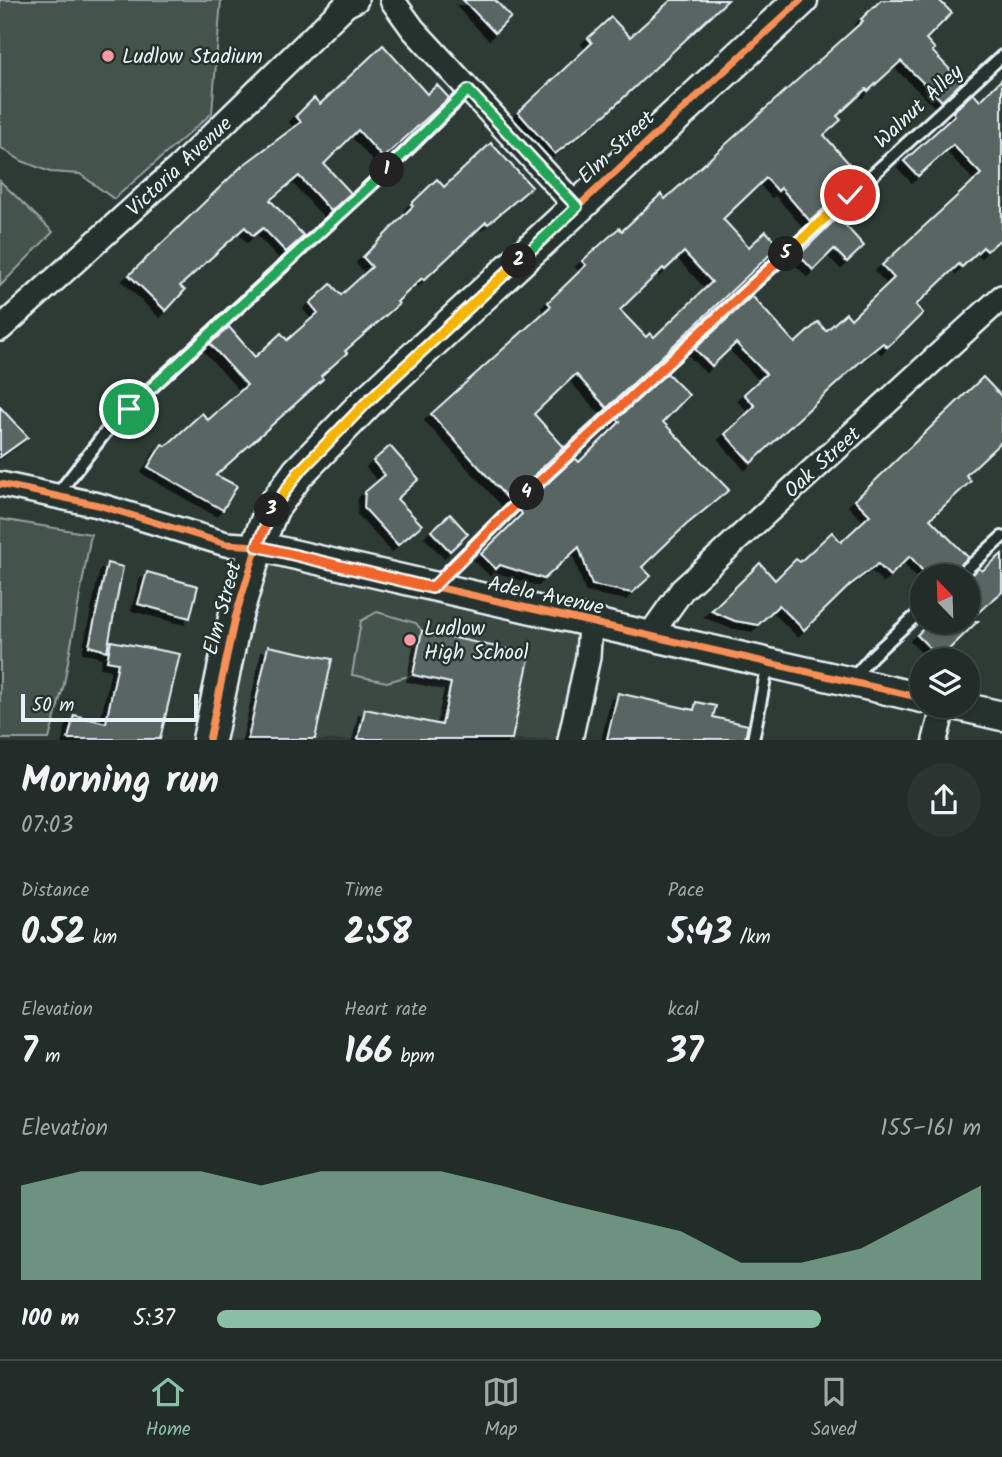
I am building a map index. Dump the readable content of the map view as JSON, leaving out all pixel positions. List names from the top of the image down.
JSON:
{
  "streets": {
    "main road": ["Elm Street"],
    "street": ["Victoria Avenue", "Oak Street", "Adela Avenue"],
    "lane": ["Walnut Alley"]
  },
  "crossings": [
    ["Walnut Alley", "Adela Avenue"],
    ["Elm Street", "Adela Avenue"],
    ["Oak Street", "Adela Avenue"]
  ],
  "places": ["Ludlow Stadium", "Ludlow High School"],
  "scale_bar": "50 m",
  "north": "top left",
  "page": {
    "pins": [
      "1",
      "5",
      "2",
      "4",
      "3"
    ],
    "scale": "50 m",
    "heading": ["Morning run", "07:03"],
    "stats": [
      ["Distance", "0.52 km"],
      ["Time", "2:58"],
      ["Pace", "5:43 /km"],
      ["Elevation", "7 m"],
      ["Heart rate", "166 bpm"],
      ["kcal", "37"]
    ],
    "chart": ["Elevation", "155–161 m"],
    "list": [
      {
        "name": "100 m",
        "note": "5:37"
      }
    ],
    "tabs": ["Home", "Map", "Saved"]
  }
}
